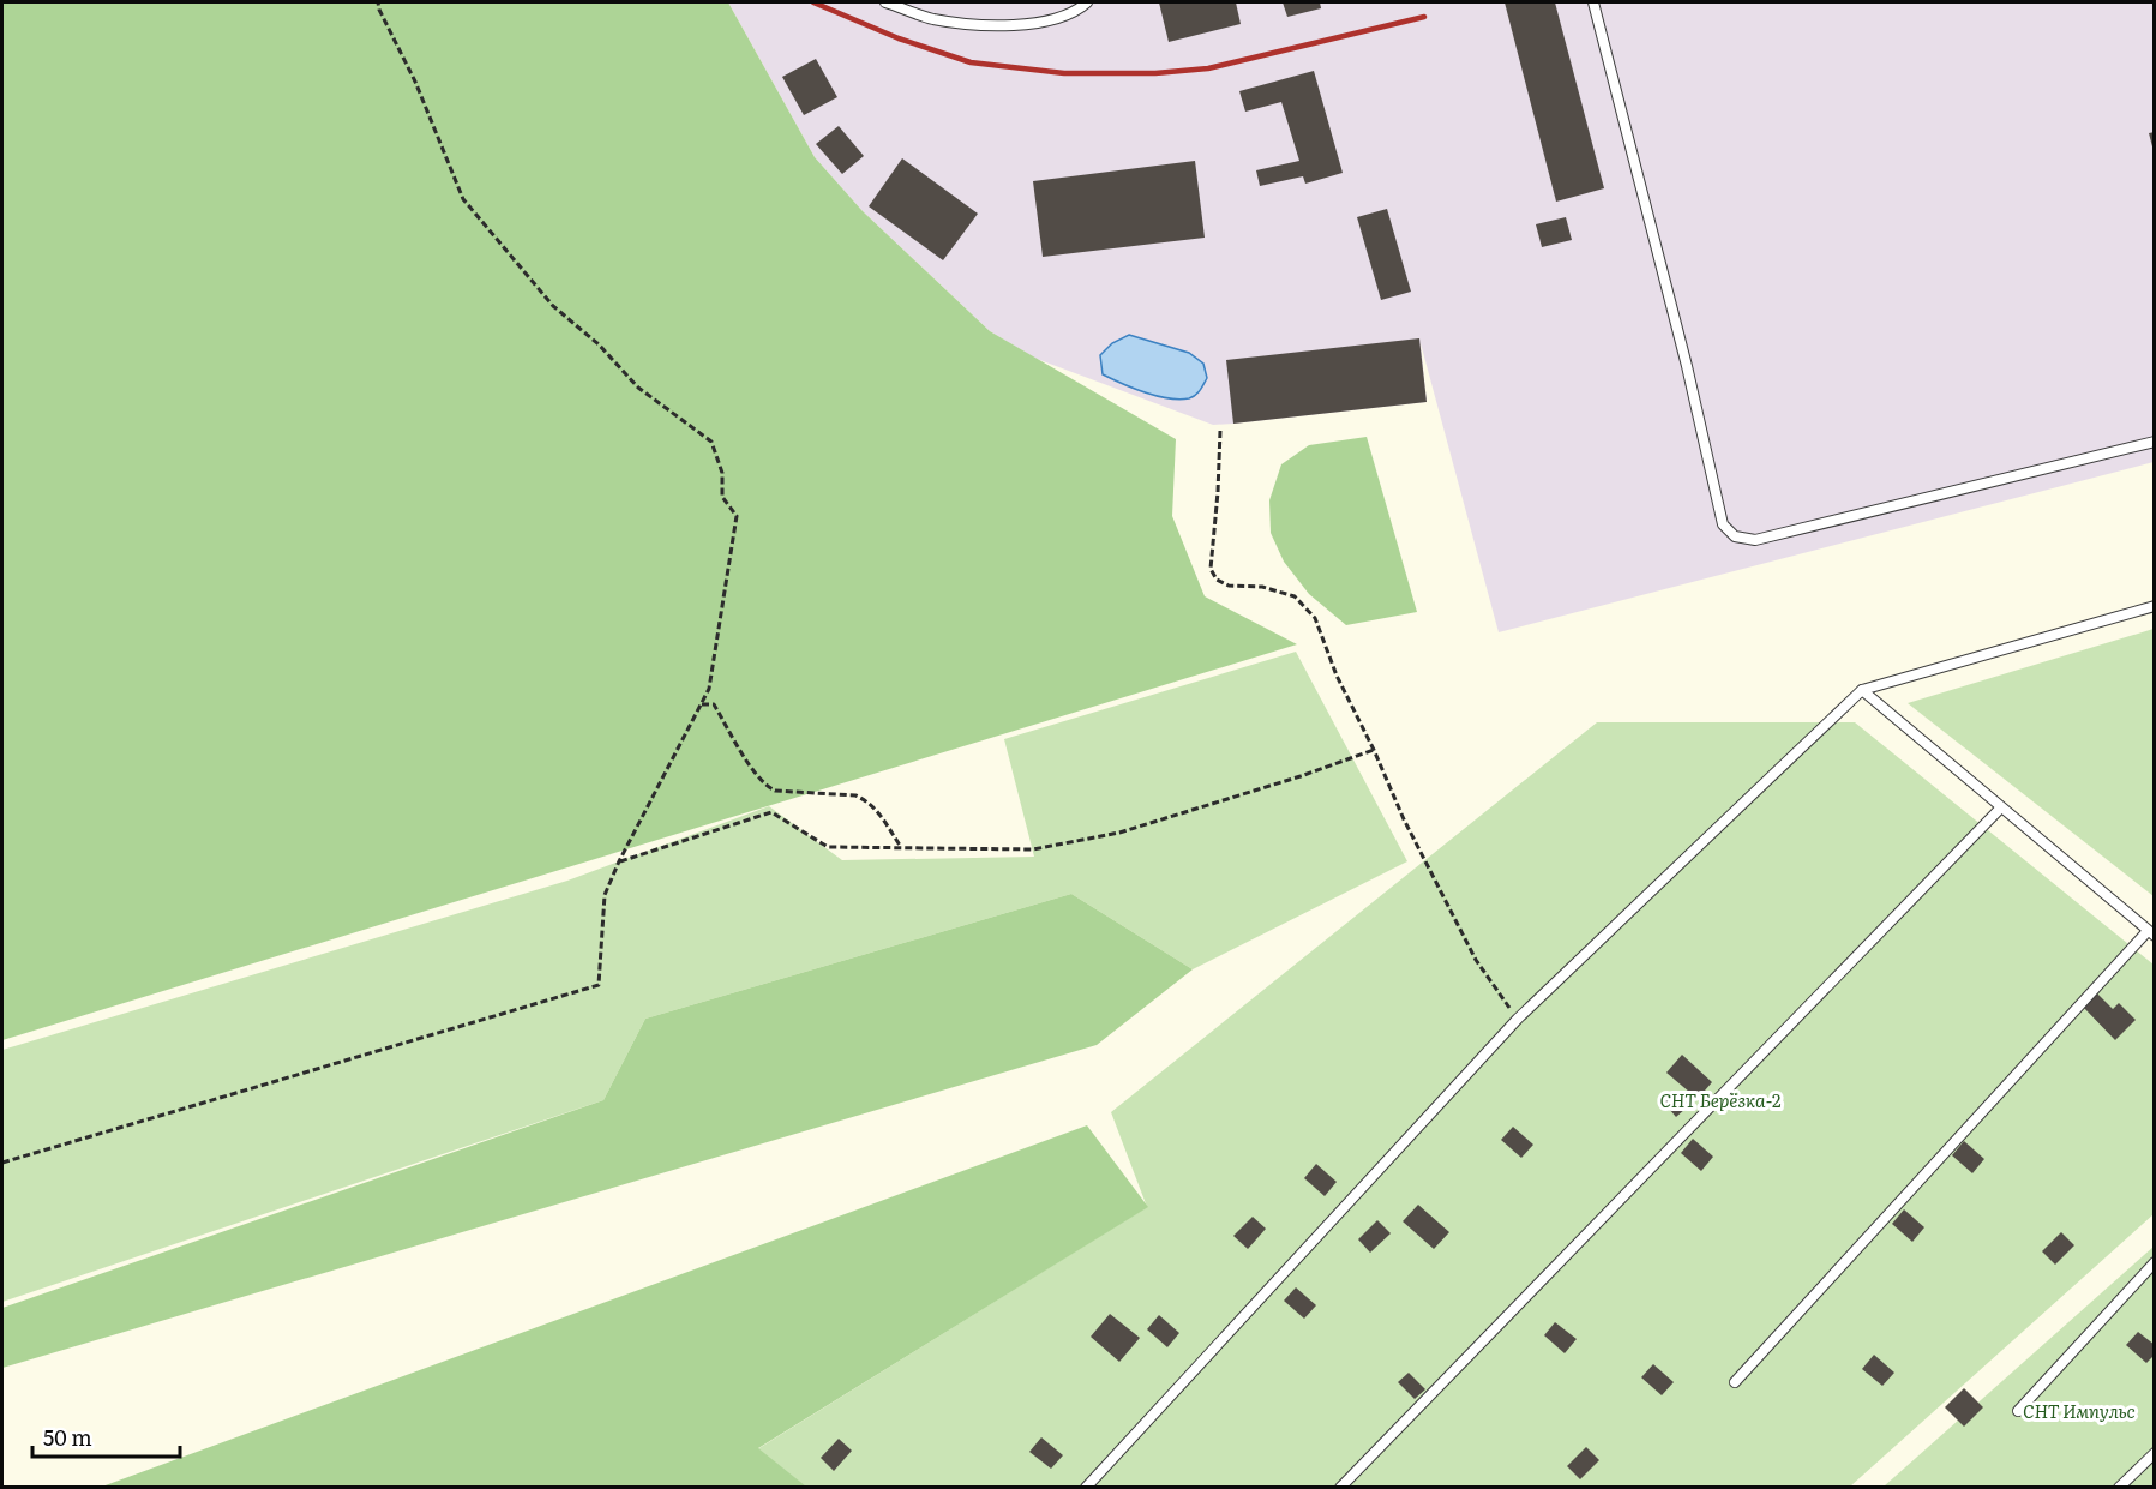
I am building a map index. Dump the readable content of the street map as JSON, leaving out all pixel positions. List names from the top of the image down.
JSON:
{
  "parks": ["СНТ Берёзка-2", "СНТ Импульс"],
  "scale_bar": "50 m"
}
